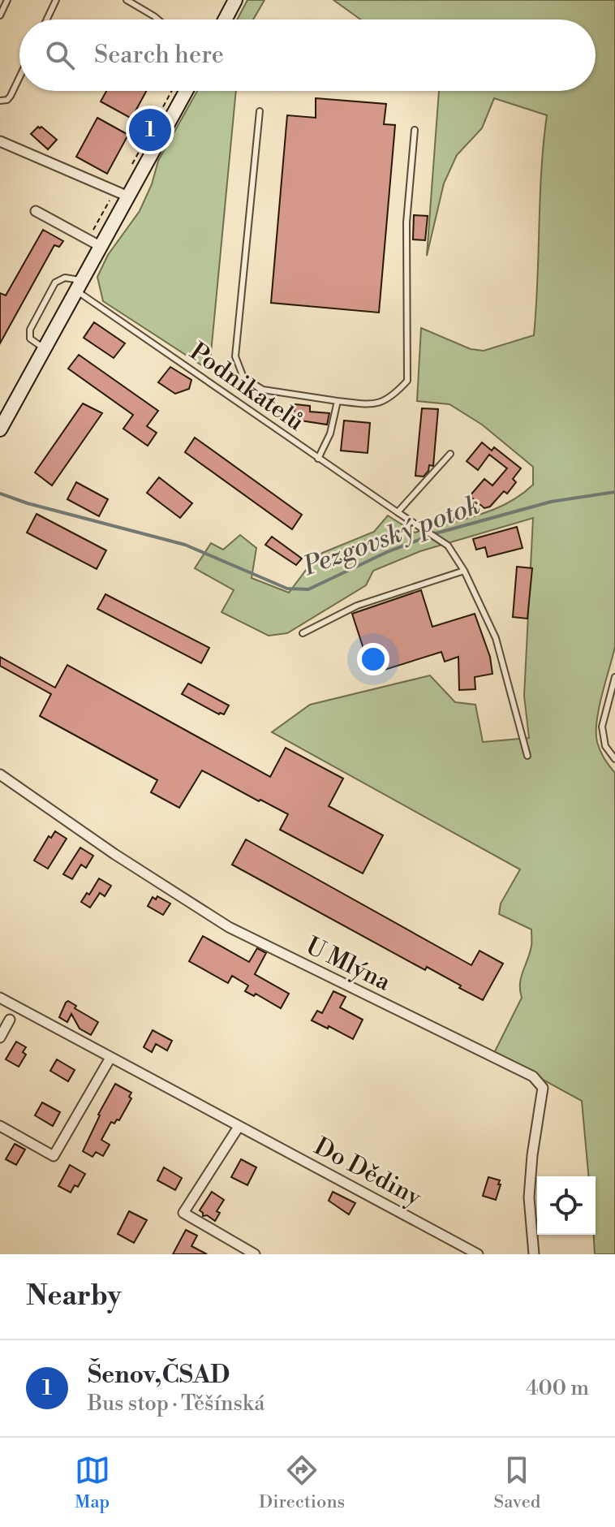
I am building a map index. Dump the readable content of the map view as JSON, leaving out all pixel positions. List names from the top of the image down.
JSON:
{
  "streets": {
    "street": ["U Mlýna", "Do Dědiny"],
    "lane": ["Podnikatelů"]
  },
  "water": ["Pezgovský potok"],
  "page": {
    "search": "Search here",
    "pins": "1",
    "heading": "Nearby",
    "list": [
      {
        "mark": "1",
        "name": "Šenov,ČSAD",
        "note": "Bus stop · Těšínská",
        "value": "400 m"
      }
    ],
    "nav": ["Map", "Directions", "Saved"]
  }
}
